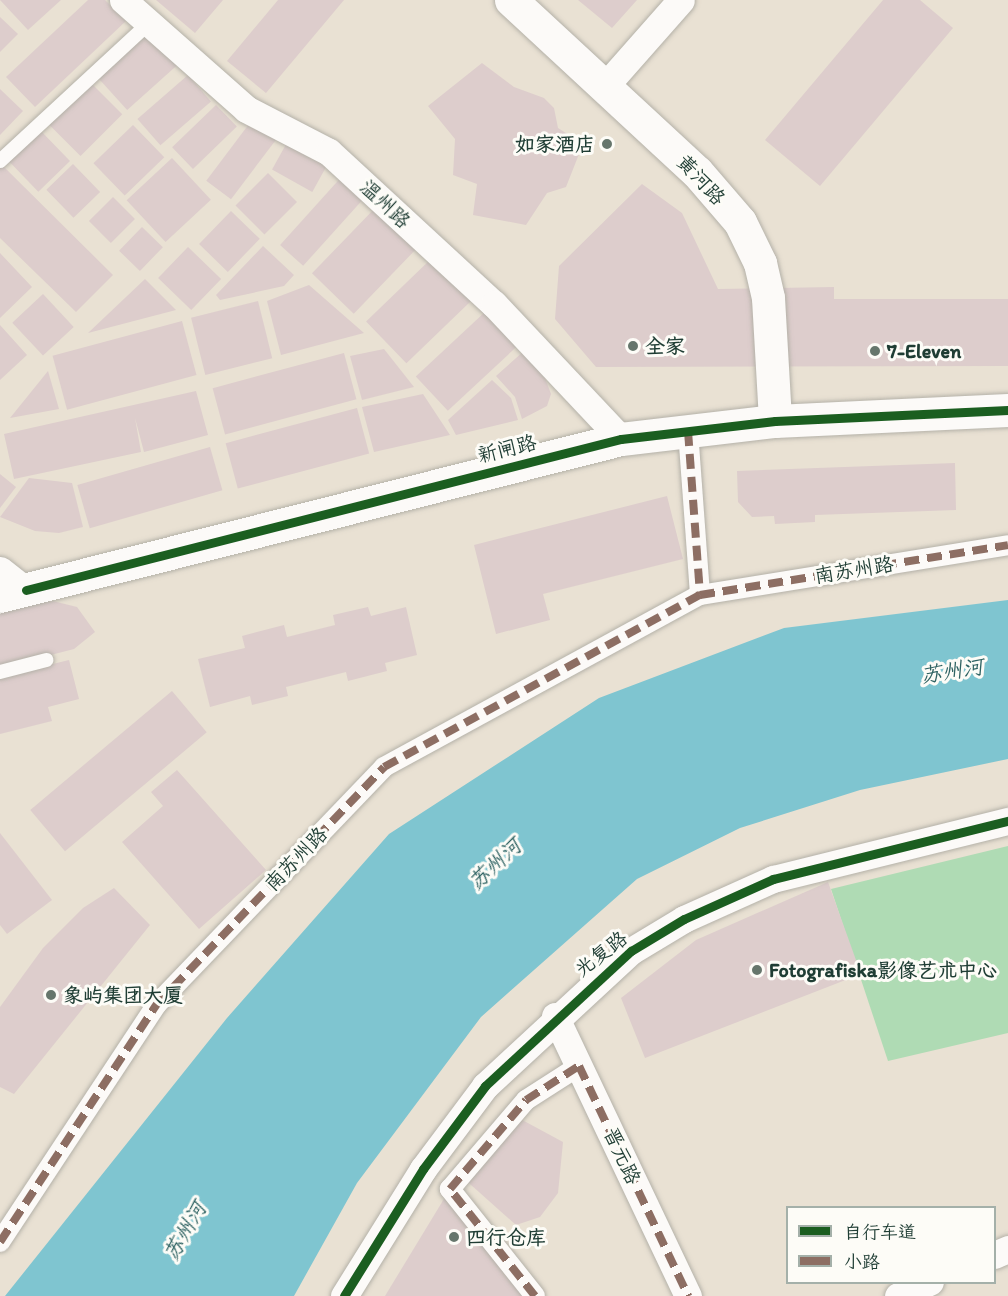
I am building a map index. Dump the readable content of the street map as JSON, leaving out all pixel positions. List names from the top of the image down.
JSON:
{
  "streets": {
    "main road": ["黄河路", "新闸路"],
    "street": ["温州路", "南苏州路", "光复路"]
  },
  "crossings": [
    ["黄河路", "新闸路"],
    ["温州路", "新闸路"]
  ],
  "water": ["苏州河"],
  "places": [
    "如家酒店",
    "全家",
    "7-Eleven",
    "Fotografiska影像艺术中心",
    "象屿集团大厦",
    "四行仓库"
  ],
  "legend": ["自行车道", "小路"]
}
